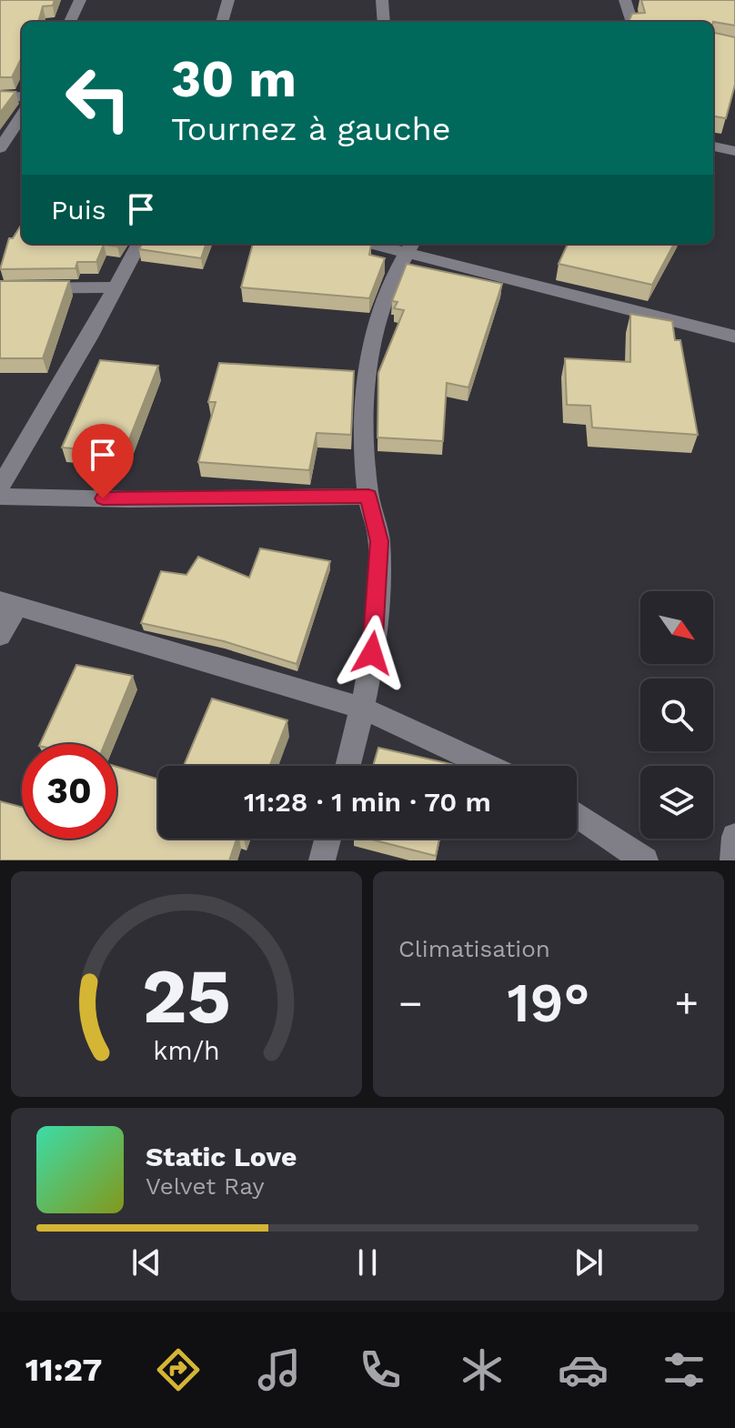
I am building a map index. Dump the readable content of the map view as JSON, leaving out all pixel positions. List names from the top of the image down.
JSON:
{
  "north": "bottom right",
  "page": {
    "turn": ["30 m", "Tournez à gauche"],
    "then": "Puis",
    "limit": "30",
    "trip": "11:28 · 1 min · 70 m",
    "tile": "Climatisation",
    "heat": ["−", "19°", "+"],
    "song": ["Static Love", "Velvet Ray"],
    "tabs": "11:27",
    "gauge": ["25", "km/h"]
  }
}
